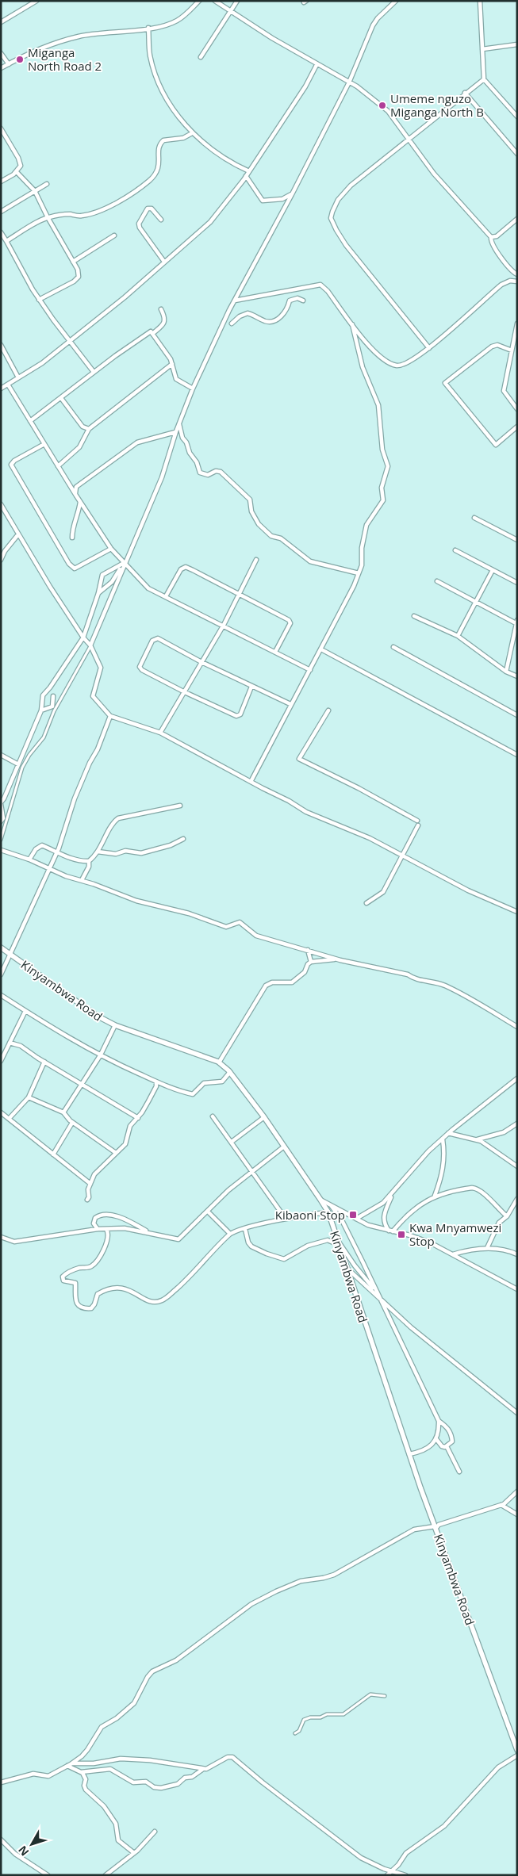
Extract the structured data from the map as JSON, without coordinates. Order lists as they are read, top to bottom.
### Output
{
  "streets": {
    "street": ["Kinyambwa Road"]
  },
  "places": {
    "other": ["Miganga North Road 2", "Umeme nguzo Miganga North B"],
    "transit": ["Kibaoni Stop", "Kwa Mnyamwezi Stop"]
  },
  "north": "bottom left"
}
